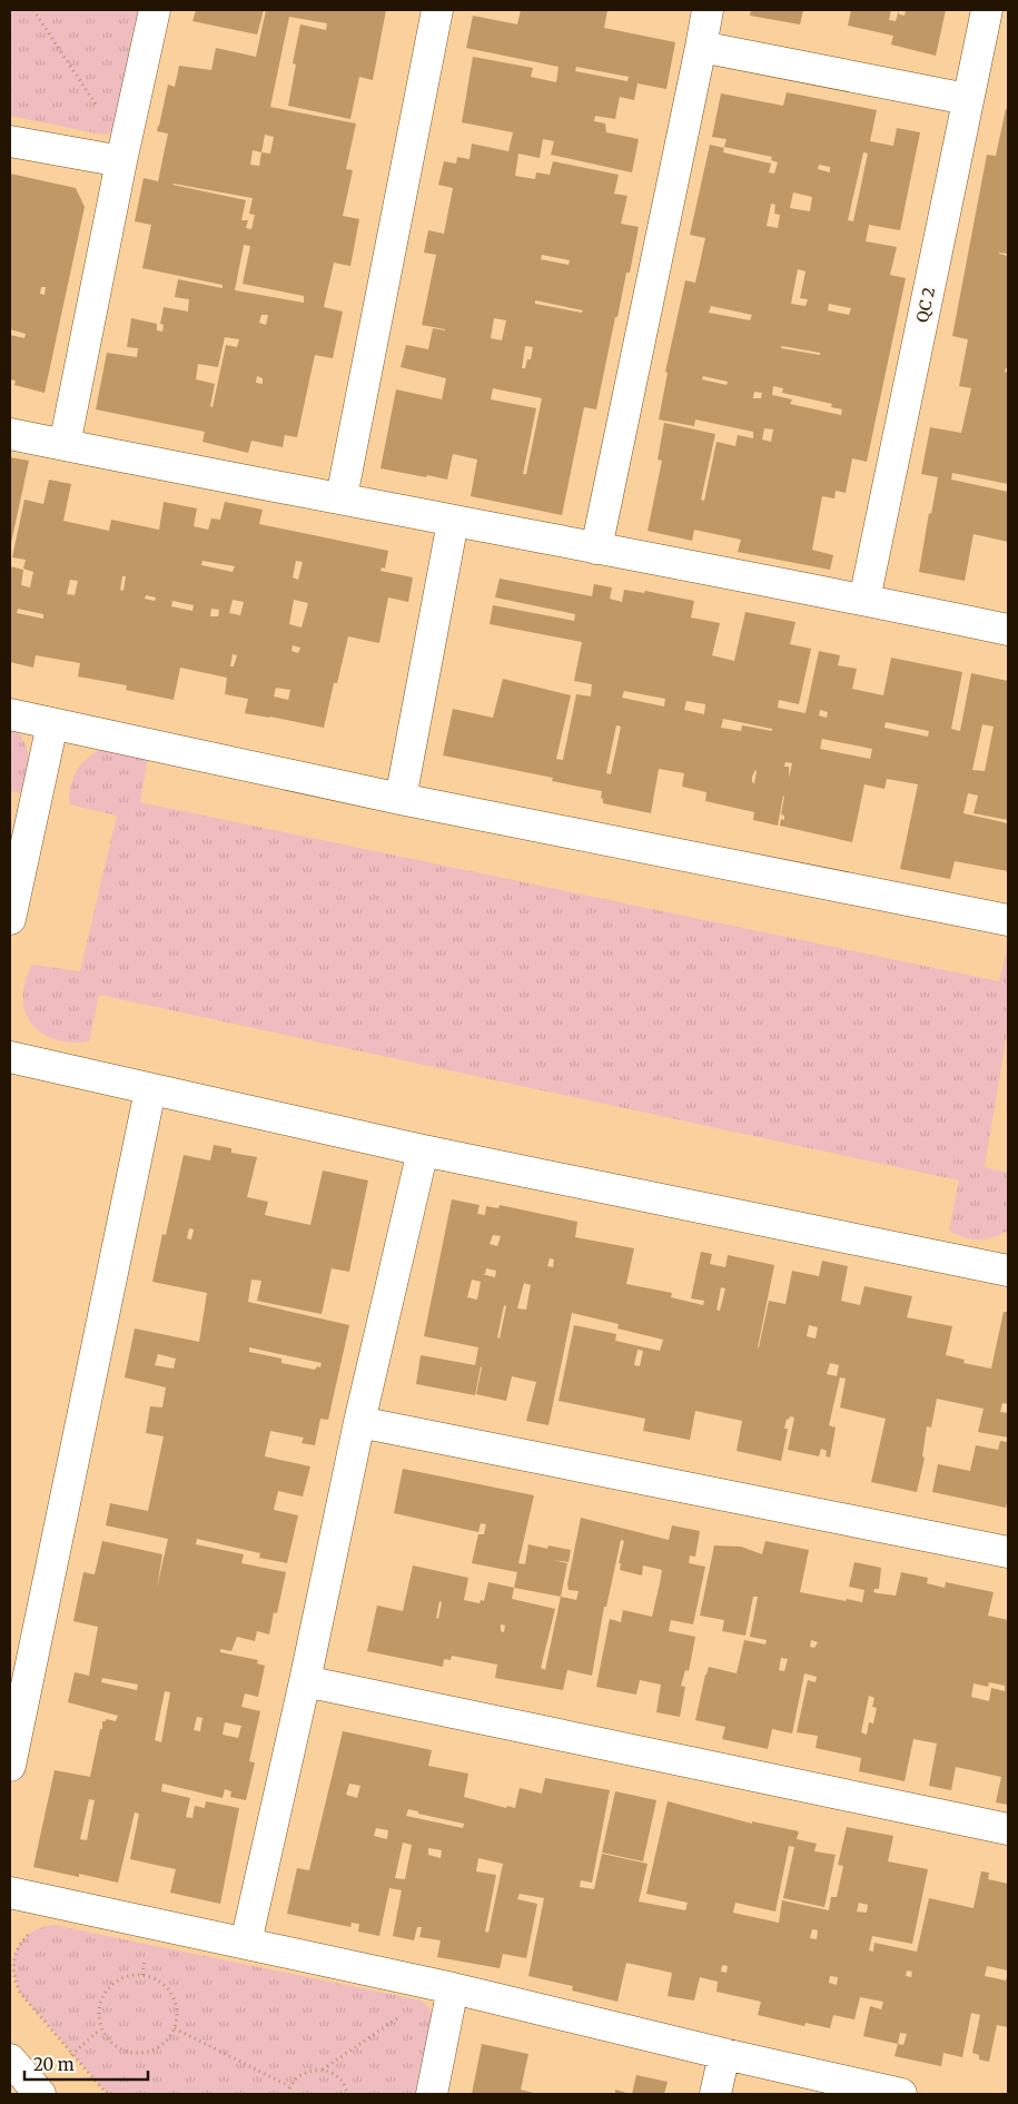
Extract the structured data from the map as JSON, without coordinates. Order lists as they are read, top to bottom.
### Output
{
  "streets": {
    "street": ["QC 2"]
  },
  "scale_bar": "20 m"
}
